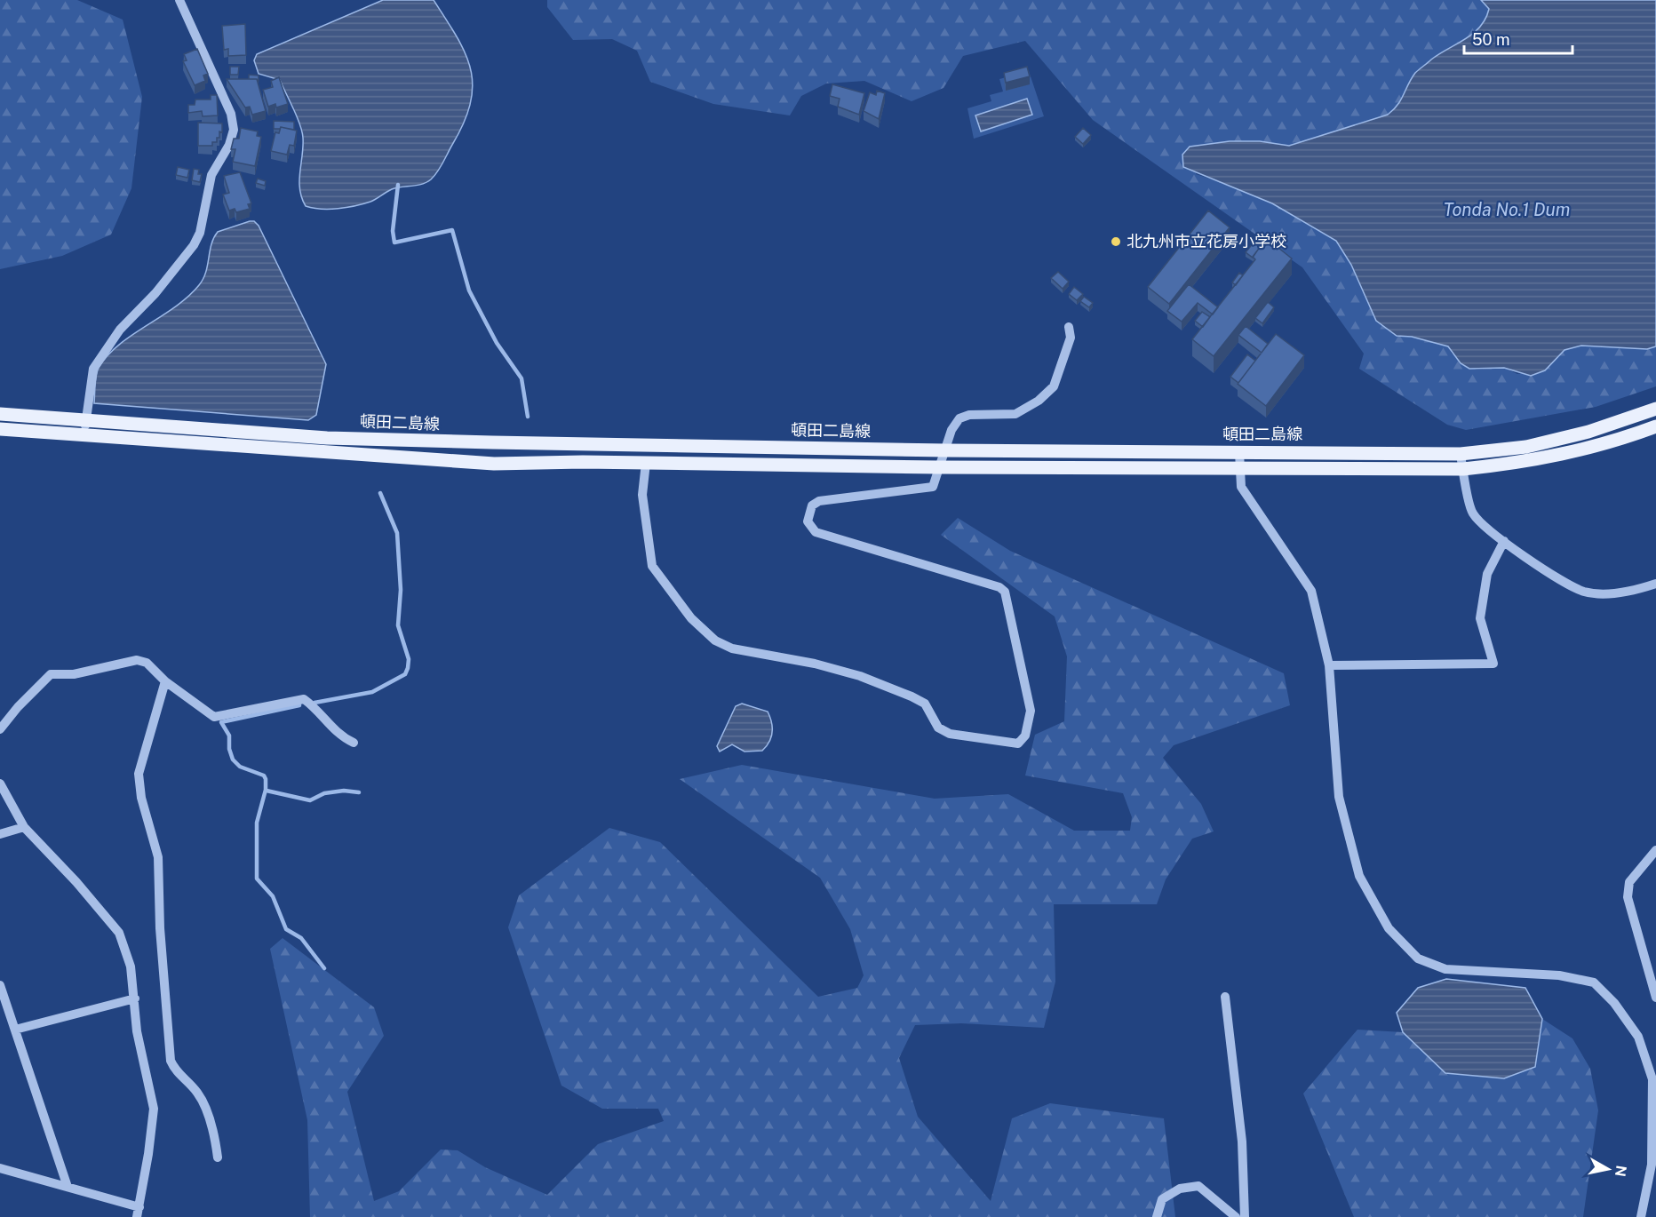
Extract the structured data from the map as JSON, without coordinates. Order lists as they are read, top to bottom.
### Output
{
  "streets": {
    "main road": ["頓田二島線"]
  },
  "water": ["Tonda No.1 Dum"],
  "places": ["北九州市立花房小学校"],
  "scale_bar": "50 m",
  "north": "right"
}
